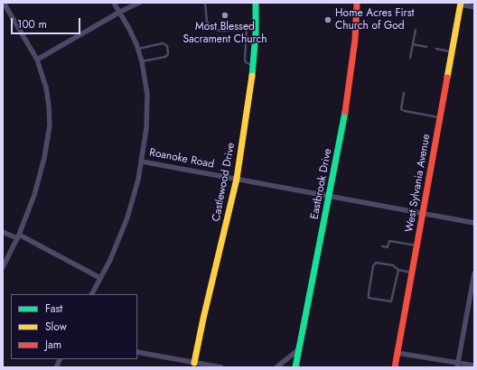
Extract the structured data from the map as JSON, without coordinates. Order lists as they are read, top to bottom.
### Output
{
  "streets": {
    "street": [
      "Roanoke Road",
      "Castlewood Drive",
      "West Sylvania Avenue",
      "Eastbrook Drive"
    ]
  },
  "crossings": [
    ["Roanoke Road", "Castlewood Drive"],
    ["Roanoke Road", "West Sylvania Avenue"],
    ["Roanoke Road", "Eastbrook Drive"]
  ],
  "places": ["Most Blessed Sacrament Church", "Home Acres First Church of God"],
  "legend": ["Fast", "Slow", "Jam"],
  "scale_bar": "100 m"
}
